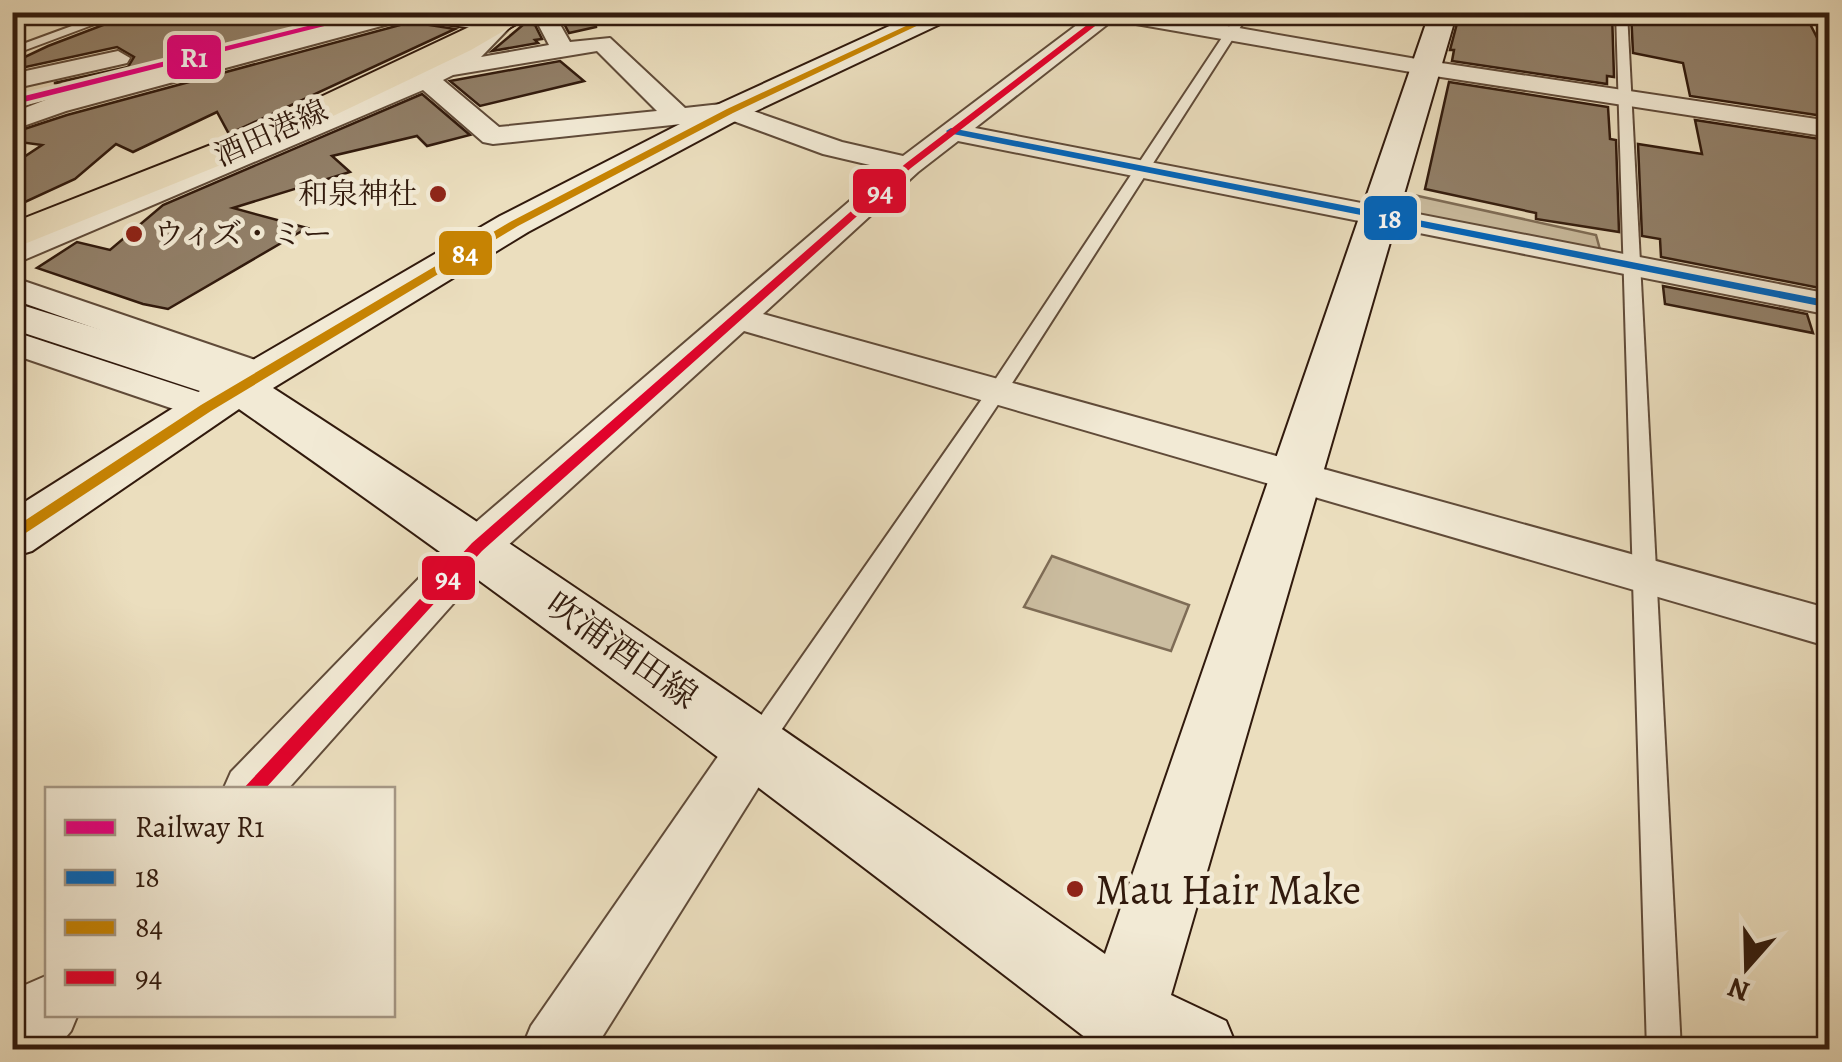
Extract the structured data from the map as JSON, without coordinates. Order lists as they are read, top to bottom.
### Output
{
  "streets": {
    "main road": ["酒田港線"],
    "street": ["吹浦酒田線"]
  },
  "places": ["和泉神社", "ウィズ・ミー", "Mau Hair Make"],
  "lines": [
    "rail line R1",
    "transit line 84",
    "transit line 94",
    "transit line 18"
  ],
  "legend": [
    "Railway R1",
    "18",
    "84",
    "94"
  ],
  "north": "bottom"
}
